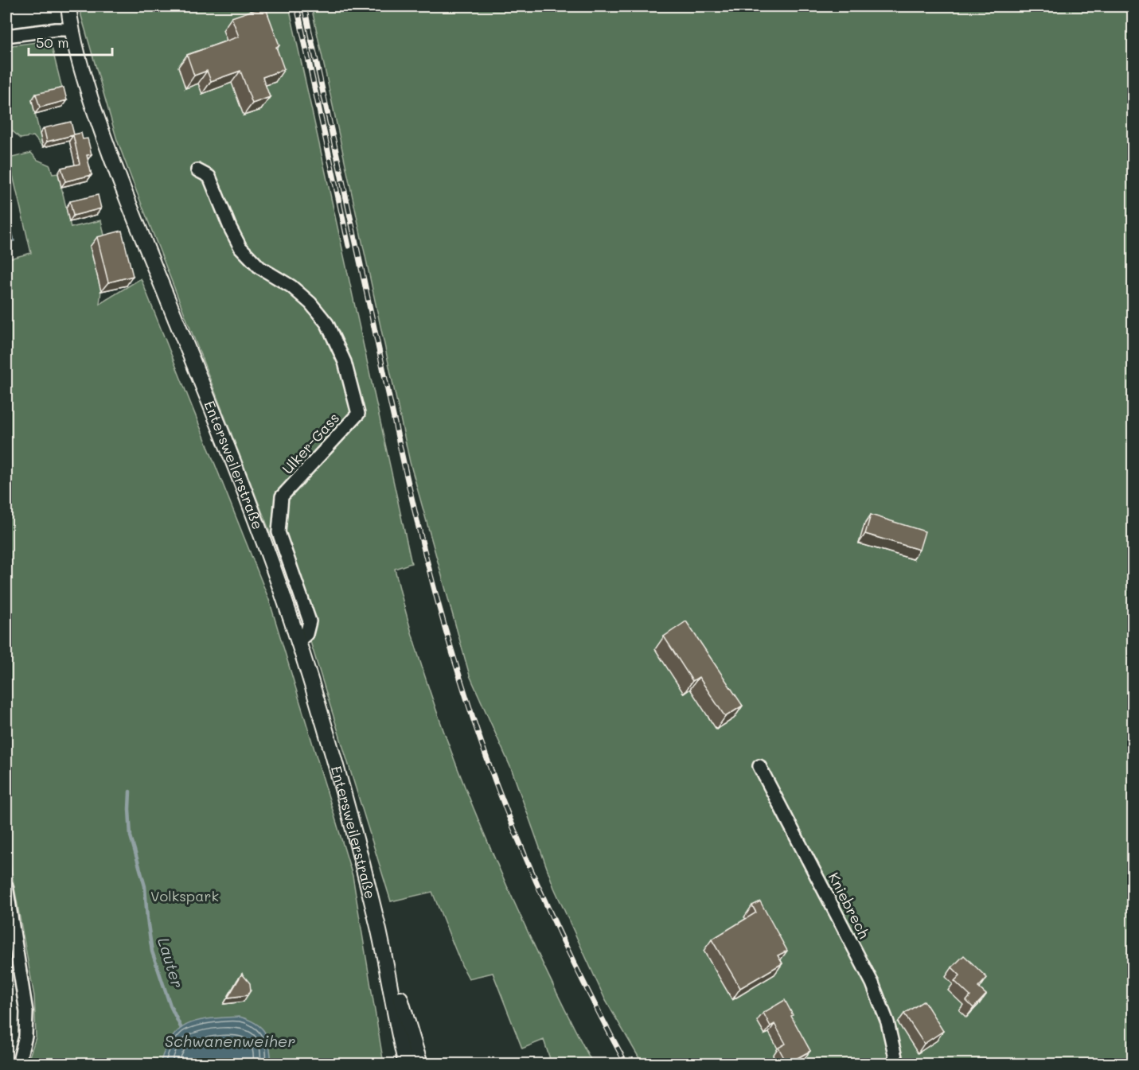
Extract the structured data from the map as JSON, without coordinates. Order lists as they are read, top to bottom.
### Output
{
  "streets": {
    "main road": ["Entersweilerstraße"],
    "street": ["Ulker-Gass", "Kniebrech"]
  },
  "crossings": [
    ["Ulker-Gass", "Entersweilerstraße"]
  ],
  "water": ["Lauter", "Schwanenweiher"],
  "parks": ["Volkspark"],
  "scale_bar": "50 m"
}
